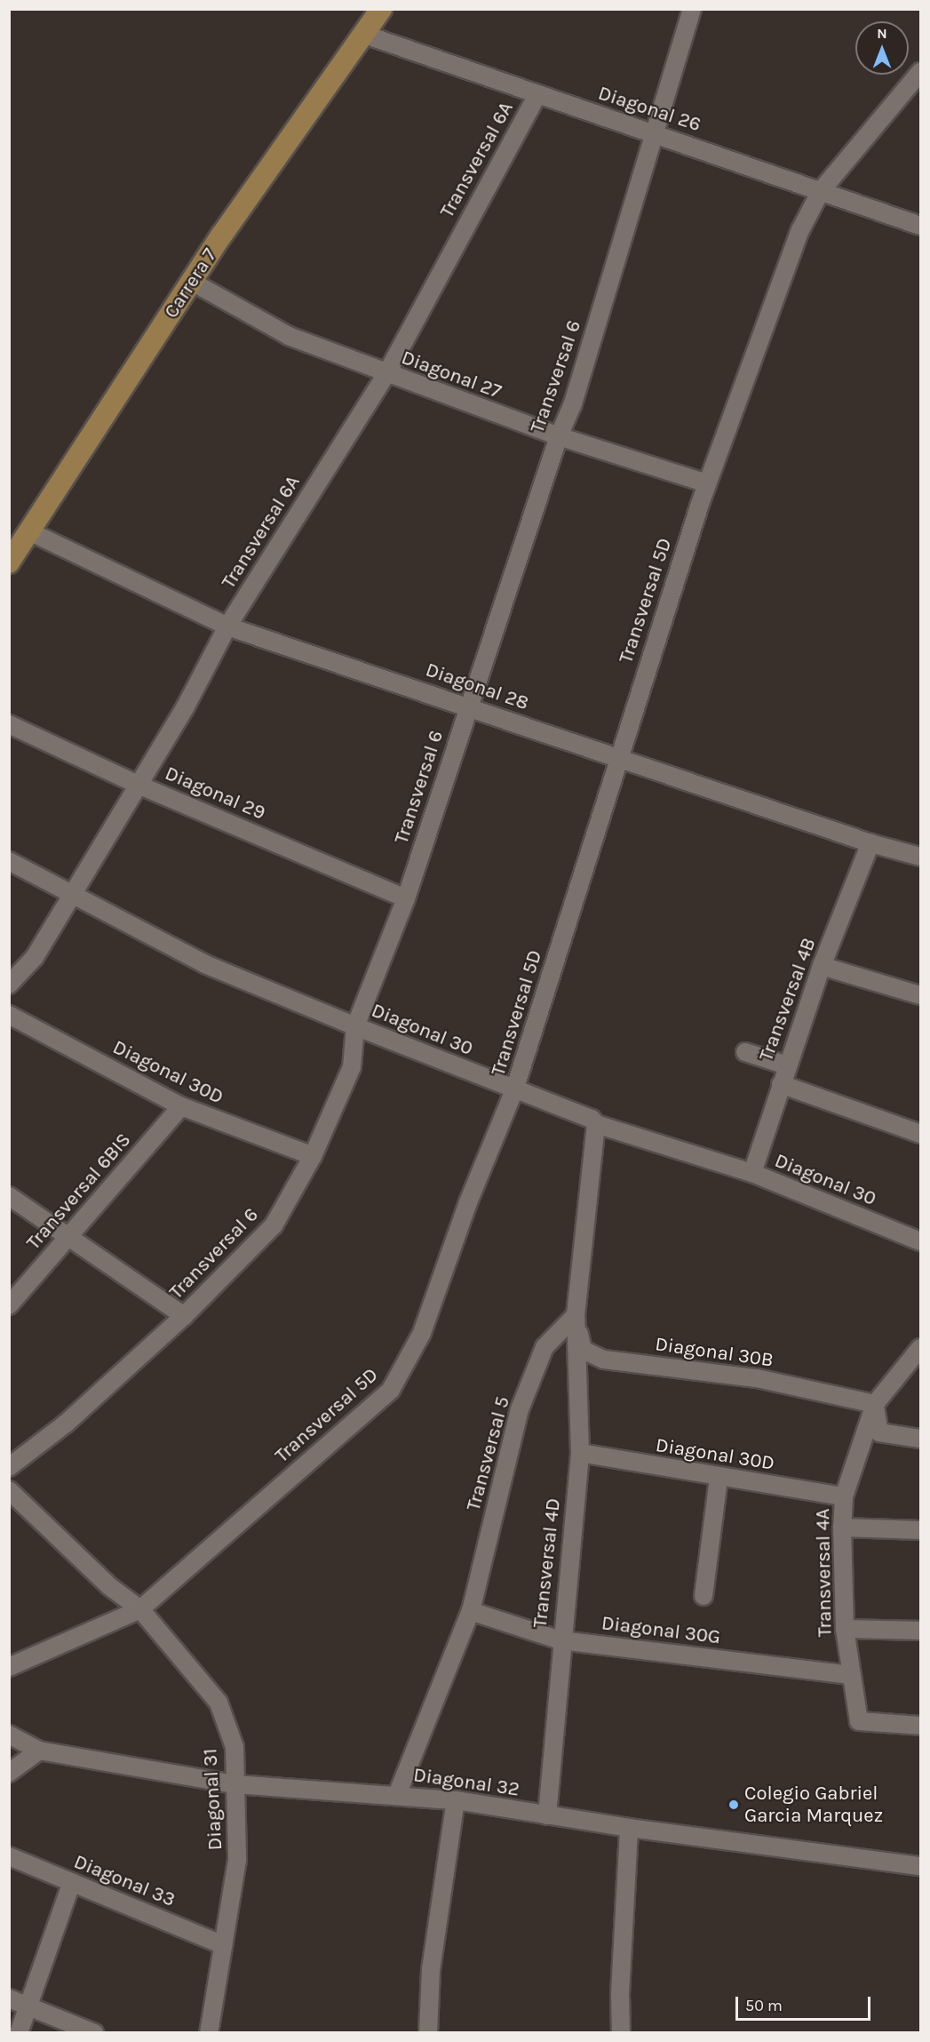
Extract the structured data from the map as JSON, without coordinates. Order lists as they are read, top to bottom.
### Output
{
  "streets": {
    "main road": ["Carrera 7"],
    "street": [
      "Diagonal 26",
      "Transversal 6A",
      "Diagonal 27",
      "Transversal 6",
      "Transversal 5D",
      "Diagonal 28",
      "Diagonal 29",
      "Transversal 4B",
      "Diagonal 30",
      "Diagonal 30D",
      "Transversal 6BIS",
      "Diagonal 30B",
      "Transversal 5",
      "Transversal 4D",
      "Transversal 4A",
      "Diagonal 30G",
      "Diagonal 32",
      "Diagonal 31",
      "Diagonal 33"
    ]
  },
  "crossings": [
    ["Diagonal 26", "Transversal 6A"],
    ["Diagonal 26", "Carrera 7"],
    ["Diagonal 26", "Transversal 6"],
    ["Diagonal 26", "Transversal 5D"],
    ["Transversal 6A", "Diagonal 27"],
    ["Transversal 6A", "Diagonal 28"],
    ["Transversal 6A", "Diagonal 29"],
    ["Transversal 6A", "Diagonal 30"],
    ["Carrera 7", "Diagonal 27"],
    ["Carrera 7", "Diagonal 28"],
    ["Diagonal 27", "Transversal 6"],
    ["Diagonal 27", "Transversal 5D"],
    ["Transversal 6", "Diagonal 28"],
    ["Transversal 6", "Diagonal 29"],
    ["Transversal 6", "Diagonal 30"],
    ["Transversal 6", "Diagonal 30D"],
    ["Transversal 5D", "Diagonal 28"],
    ["Transversal 5D", "Diagonal 30"],
    ["Transversal 5D", "Diagonal 31"],
    ["Diagonal 28", "Transversal 4B"],
    ["Transversal 4B", "Diagonal 30"],
    ["Diagonal 30D", "Transversal 6BIS"],
    ["Diagonal 30D", "Transversal 4D"],
    ["Diagonal 30D", "Transversal 4A"],
    ["Diagonal 30B", "Transversal 5"],
    ["Diagonal 30B", "Transversal 4D"],
    ["Diagonal 30B", "Transversal 4A"],
    ["Transversal 5", "Transversal 4D"],
    ["Transversal 5", "Diagonal 30G"],
    ["Transversal 5", "Diagonal 32"],
    ["Transversal 4D", "Diagonal 30G"],
    ["Transversal 4D", "Diagonal 32"],
    ["Transversal 4A", "Diagonal 30G"],
    ["Diagonal 32", "Diagonal 31"],
    ["Diagonal 31", "Diagonal 33"]
  ],
  "places": ["Colegio Gabriel Garcia Marquez"],
  "scale_bar": "50 m",
  "north": "top"
}
